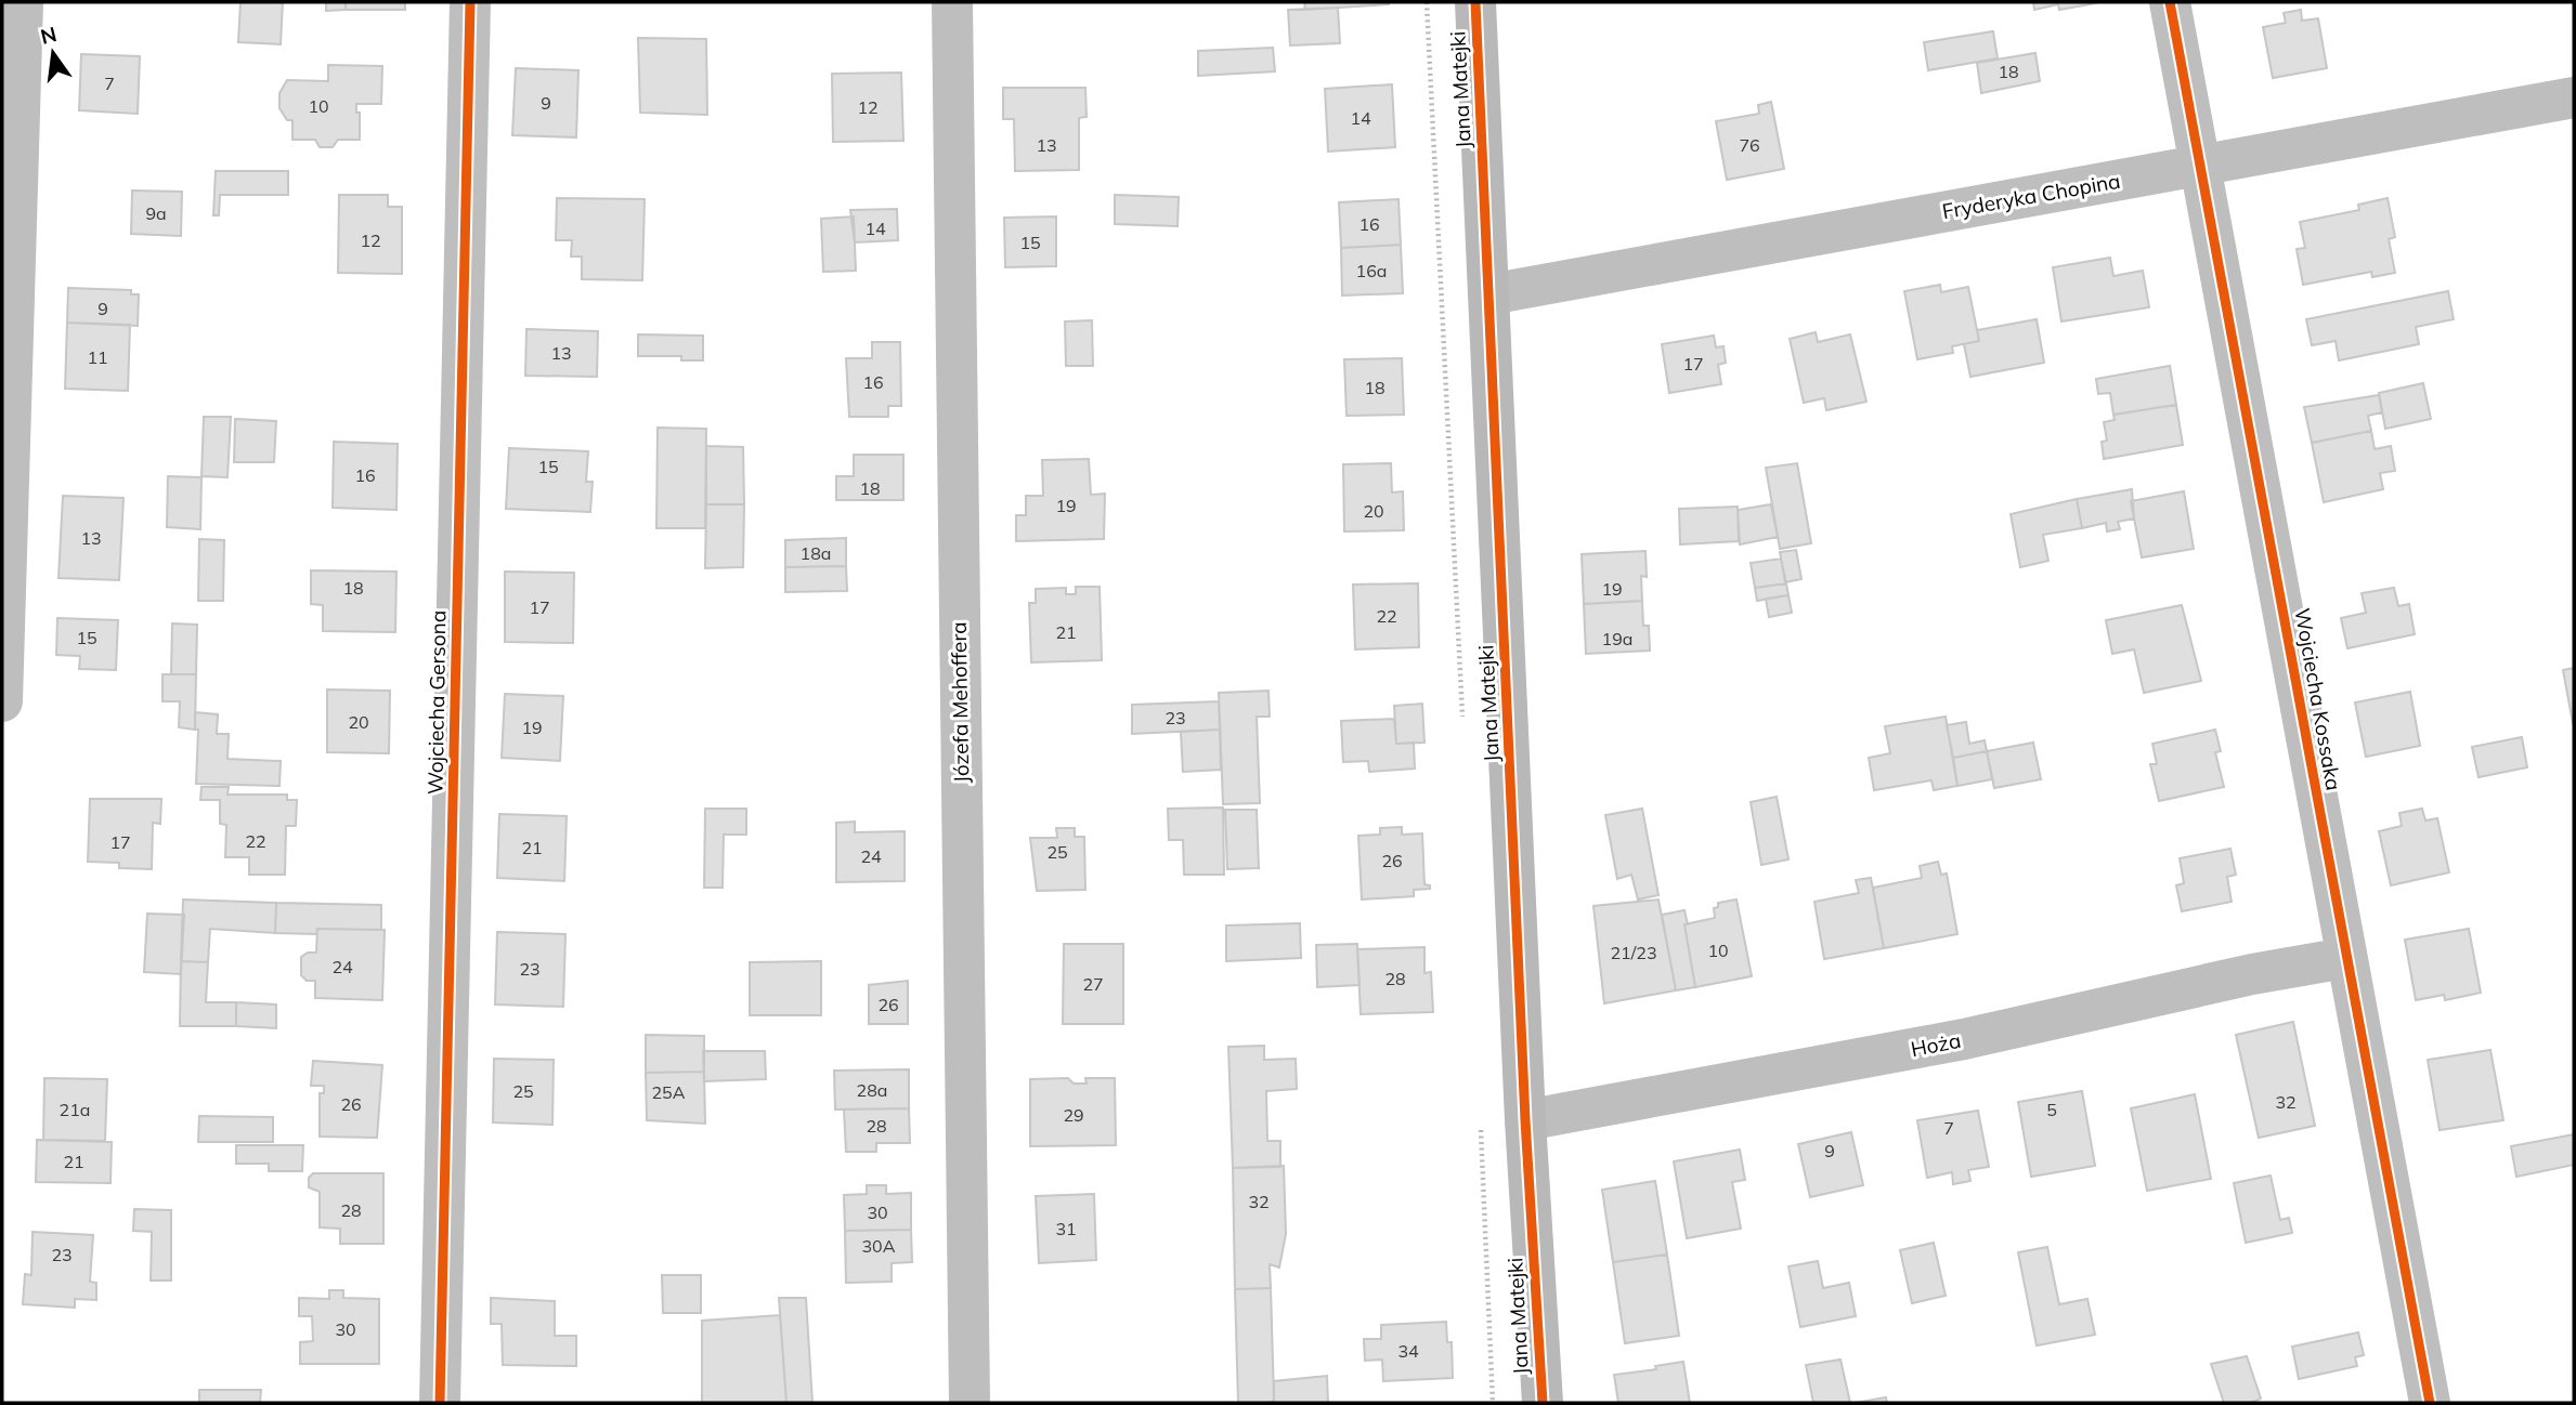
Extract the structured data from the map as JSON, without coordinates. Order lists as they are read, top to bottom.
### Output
{
  "streets": {
    "street": [
      "Jana Matejki",
      "Fryderyka Chopina",
      "Wojciecha Kossaka",
      "Wojciecha Gersona",
      "Józefa Mehoffera",
      "Hoża"
    ]
  },
  "crossings": [
    ["Jana Matejki", "Fryderyka Chopina"],
    ["Jana Matejki", "Hoża"],
    ["Fryderyka Chopina", "Wojciecha Kossaka"],
    ["Wojciecha Kossaka", "Hoża"]
  ],
  "house_numbers": [
    "18",
    "7",
    "9",
    "10",
    "12",
    "14",
    "13",
    "76",
    "9a",
    "16",
    "14",
    "12",
    "15",
    "16a",
    "9",
    "13",
    "11",
    "17",
    "16",
    "18",
    "15",
    "16",
    "18",
    "19",
    "20",
    "13",
    "18a",
    "18",
    "19",
    "17",
    "22",
    "21",
    "15",
    "19a",
    "23",
    "20",
    "19",
    "22",
    "17",
    "21",
    "25",
    "24",
    "26",
    "10",
    "21/23",
    "24",
    "23",
    "28",
    "27",
    "26",
    "28a",
    "25",
    "25A",
    "32",
    "26",
    "21a",
    "5",
    "29",
    "28",
    "7",
    "9",
    "21",
    "32",
    "28",
    "30",
    "31",
    "30A",
    "23",
    "30",
    "34"
  ],
  "north": "top"
}
